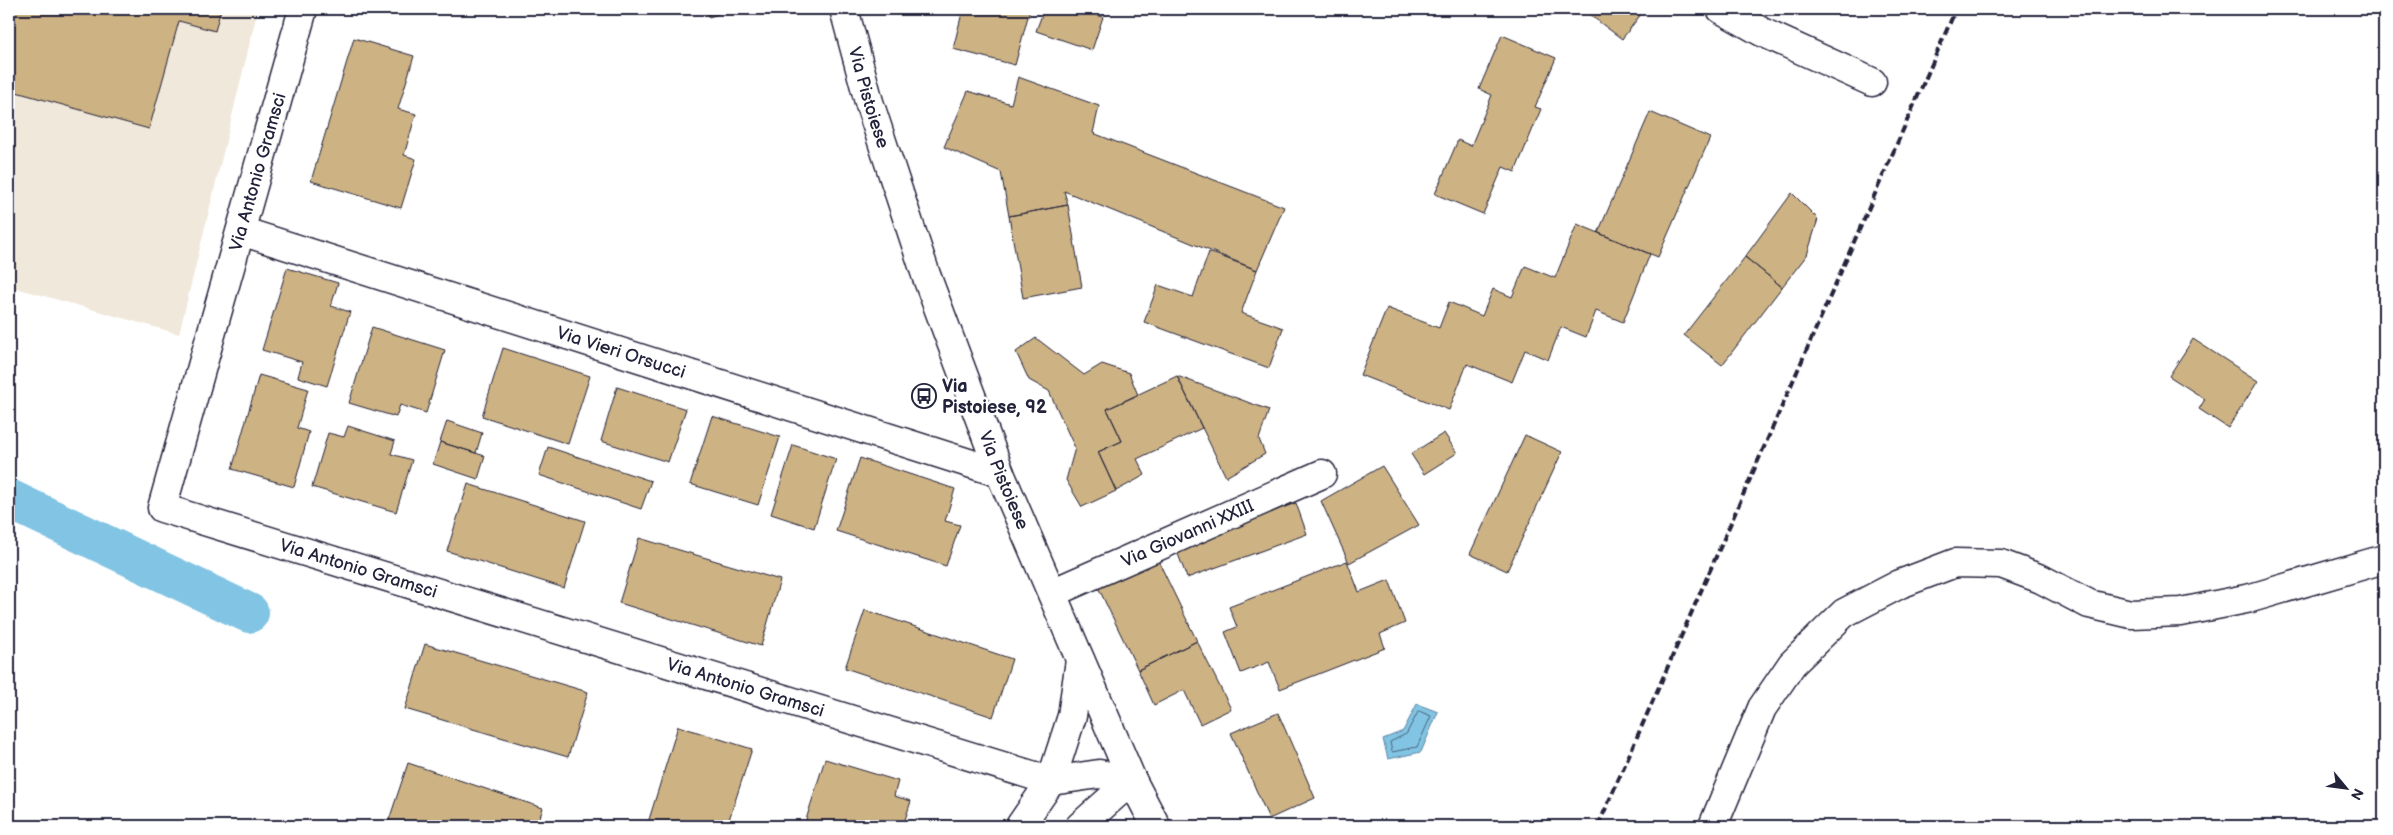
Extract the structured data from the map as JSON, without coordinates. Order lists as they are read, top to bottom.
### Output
{
  "streets": {
    "street": [
      "Via Pistoiese",
      "Via Antonio Gramsci",
      "Via Vieri Orsucci",
      "Via Giovanni XXIII"
    ]
  },
  "crossings": [
    ["Via Pistoiese", "Via Vieri Orsucci"],
    ["Via Pistoiese", "Via Giovanni XXIII"],
    ["Via Antonio Gramsci", "Via Vieri Orsucci"]
  ],
  "places": {
    "bus stop": ["Via Pistoiese, 92"]
  },
  "north": "bottom right"
}
